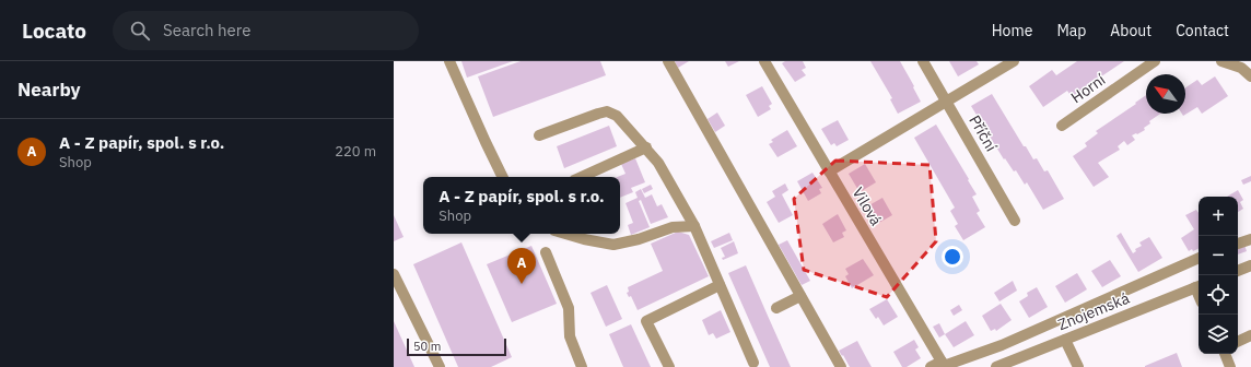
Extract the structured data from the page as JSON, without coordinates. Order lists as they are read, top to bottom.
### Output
{
  "streets": {
    "street": [
      "Horní",
      "Příční",
      "Vilová",
      "Znojemská"
    ]
  },
  "scale_bar": "50 m",
  "north": "top left",
  "page": {
    "header": "Locato",
    "search": "Search here",
    "nav": [
      "Home",
      "Map",
      "About",
      "Contact"
    ],
    "heading": "Nearby",
    "list": [
      {
        "mark": "A",
        "name": "A - Z papír, spol. s r.o.",
        "note": "Shop",
        "value": "220 m"
      }
    ],
    "popup": ["A - Z papír, spol. s r.o.", "Shop"],
    "map_buttons": ["+", "−"],
    "pins": "A",
    "scale": "50 m"
  }
}
